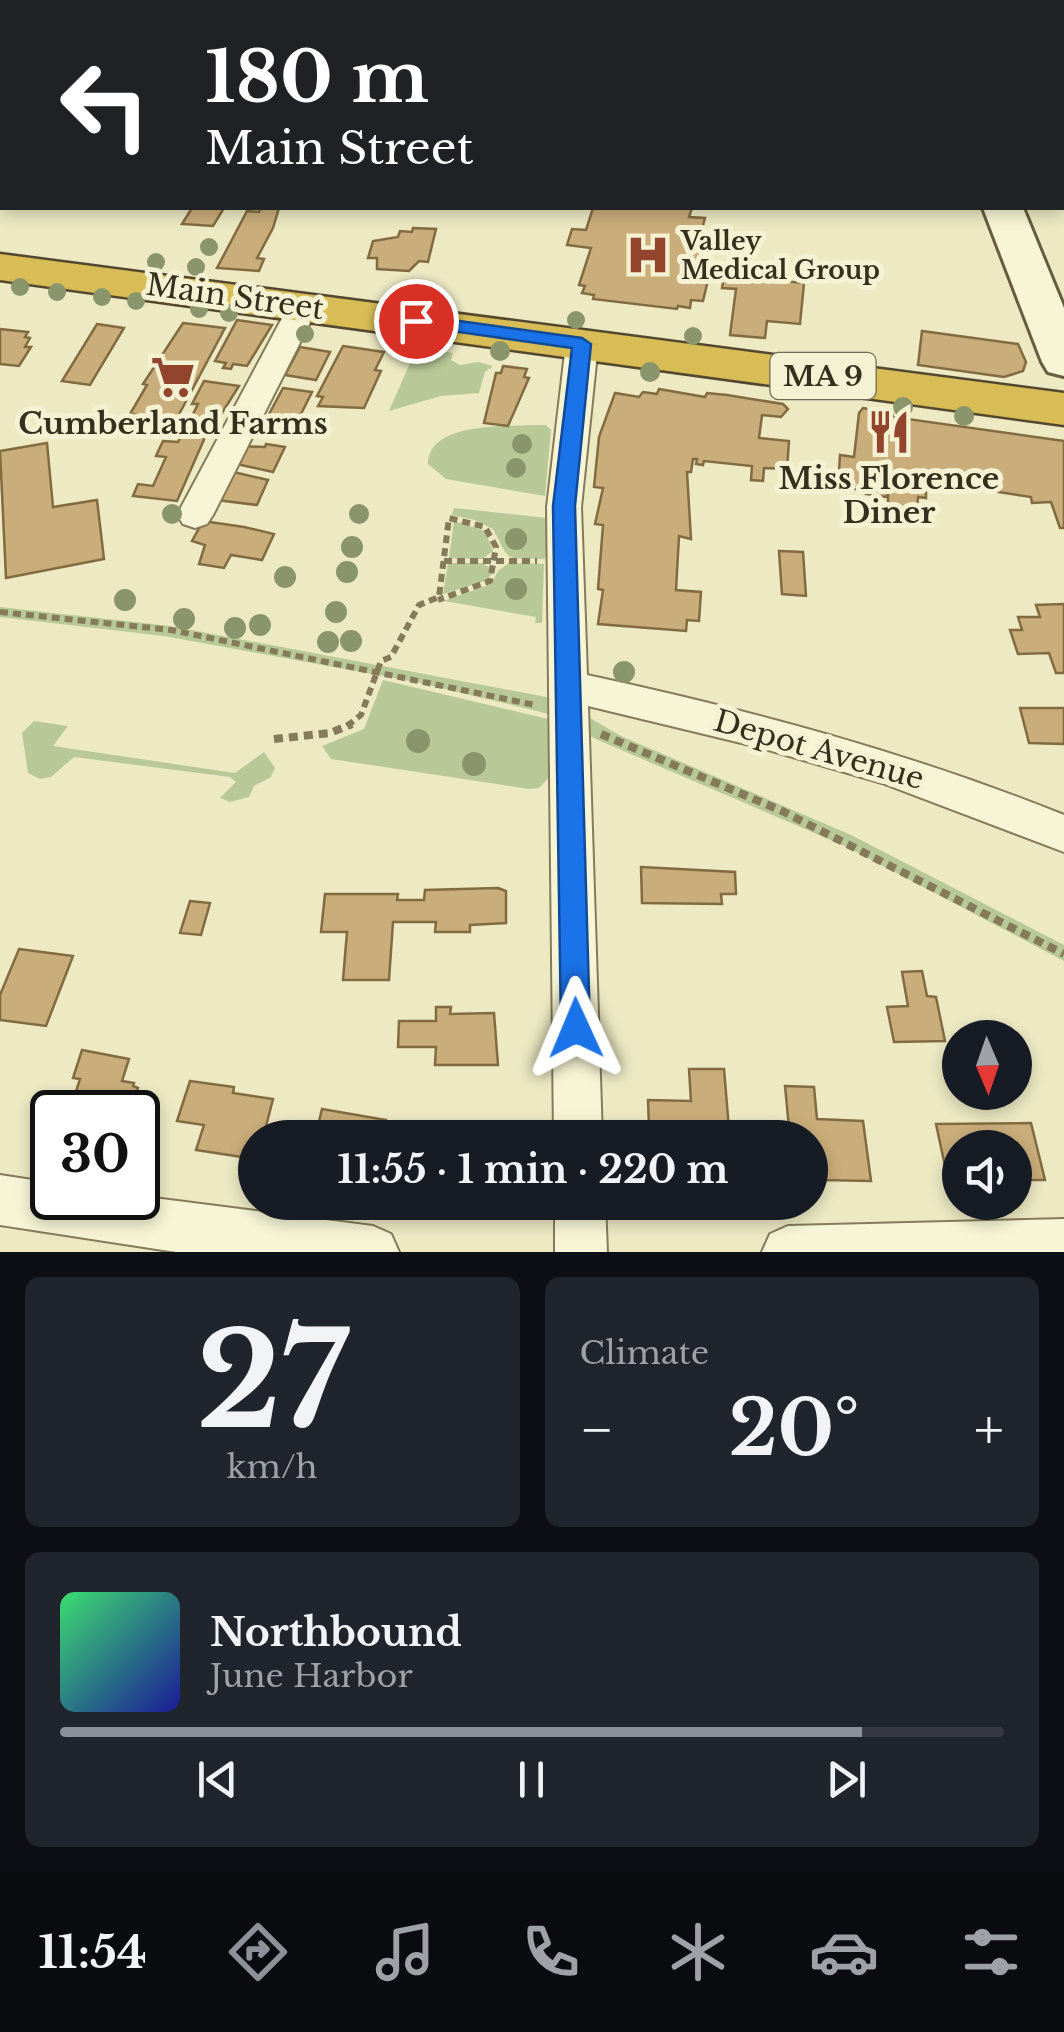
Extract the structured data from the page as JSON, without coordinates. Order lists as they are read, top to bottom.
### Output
{
  "streets": {
    "highway": ["Main Street", "MA 9"],
    "street": ["Depot Avenue"]
  },
  "places": {
    "hospital": ["Valley Medical Group"],
    "supermarket": ["Cumberland Farms"],
    "restaurant": ["Miss Florence Diner"]
  },
  "north": "bottom",
  "page": {
    "turn": ["180 m", "Main Street"],
    "limit": "30",
    "trip": "11:55 · 1 min · 220 m",
    "tile": [
      ["27", "km/h"],
      "Climate"
    ],
    "heat": ["−", "20°", "+"],
    "song": ["Northbound", "June Harbor"],
    "tabs": "11:54"
  }
}
